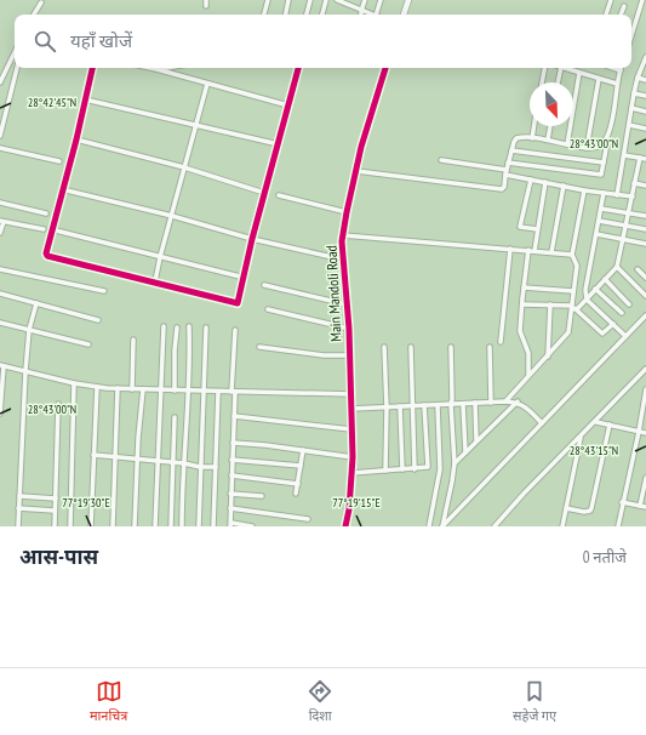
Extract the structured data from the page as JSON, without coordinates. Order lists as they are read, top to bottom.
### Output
{
  "streets": {
    "street": ["Main Mandoli Road"]
  },
  "north": "bottom right",
  "page": {
    "search": "यहाँ खोजें",
    "heading": ["आस-पास", "0 नतीजे"],
    "nav": ["मानचित्र", "दिशा", "सहेजे गए"]
  },
  "coordinates": [
    "28°42'45\"N",
    "28°43'00\"N",
    "28°43'15\"N",
    "77°19'30\"E",
    "77°19'15\"E"
  ]
}
